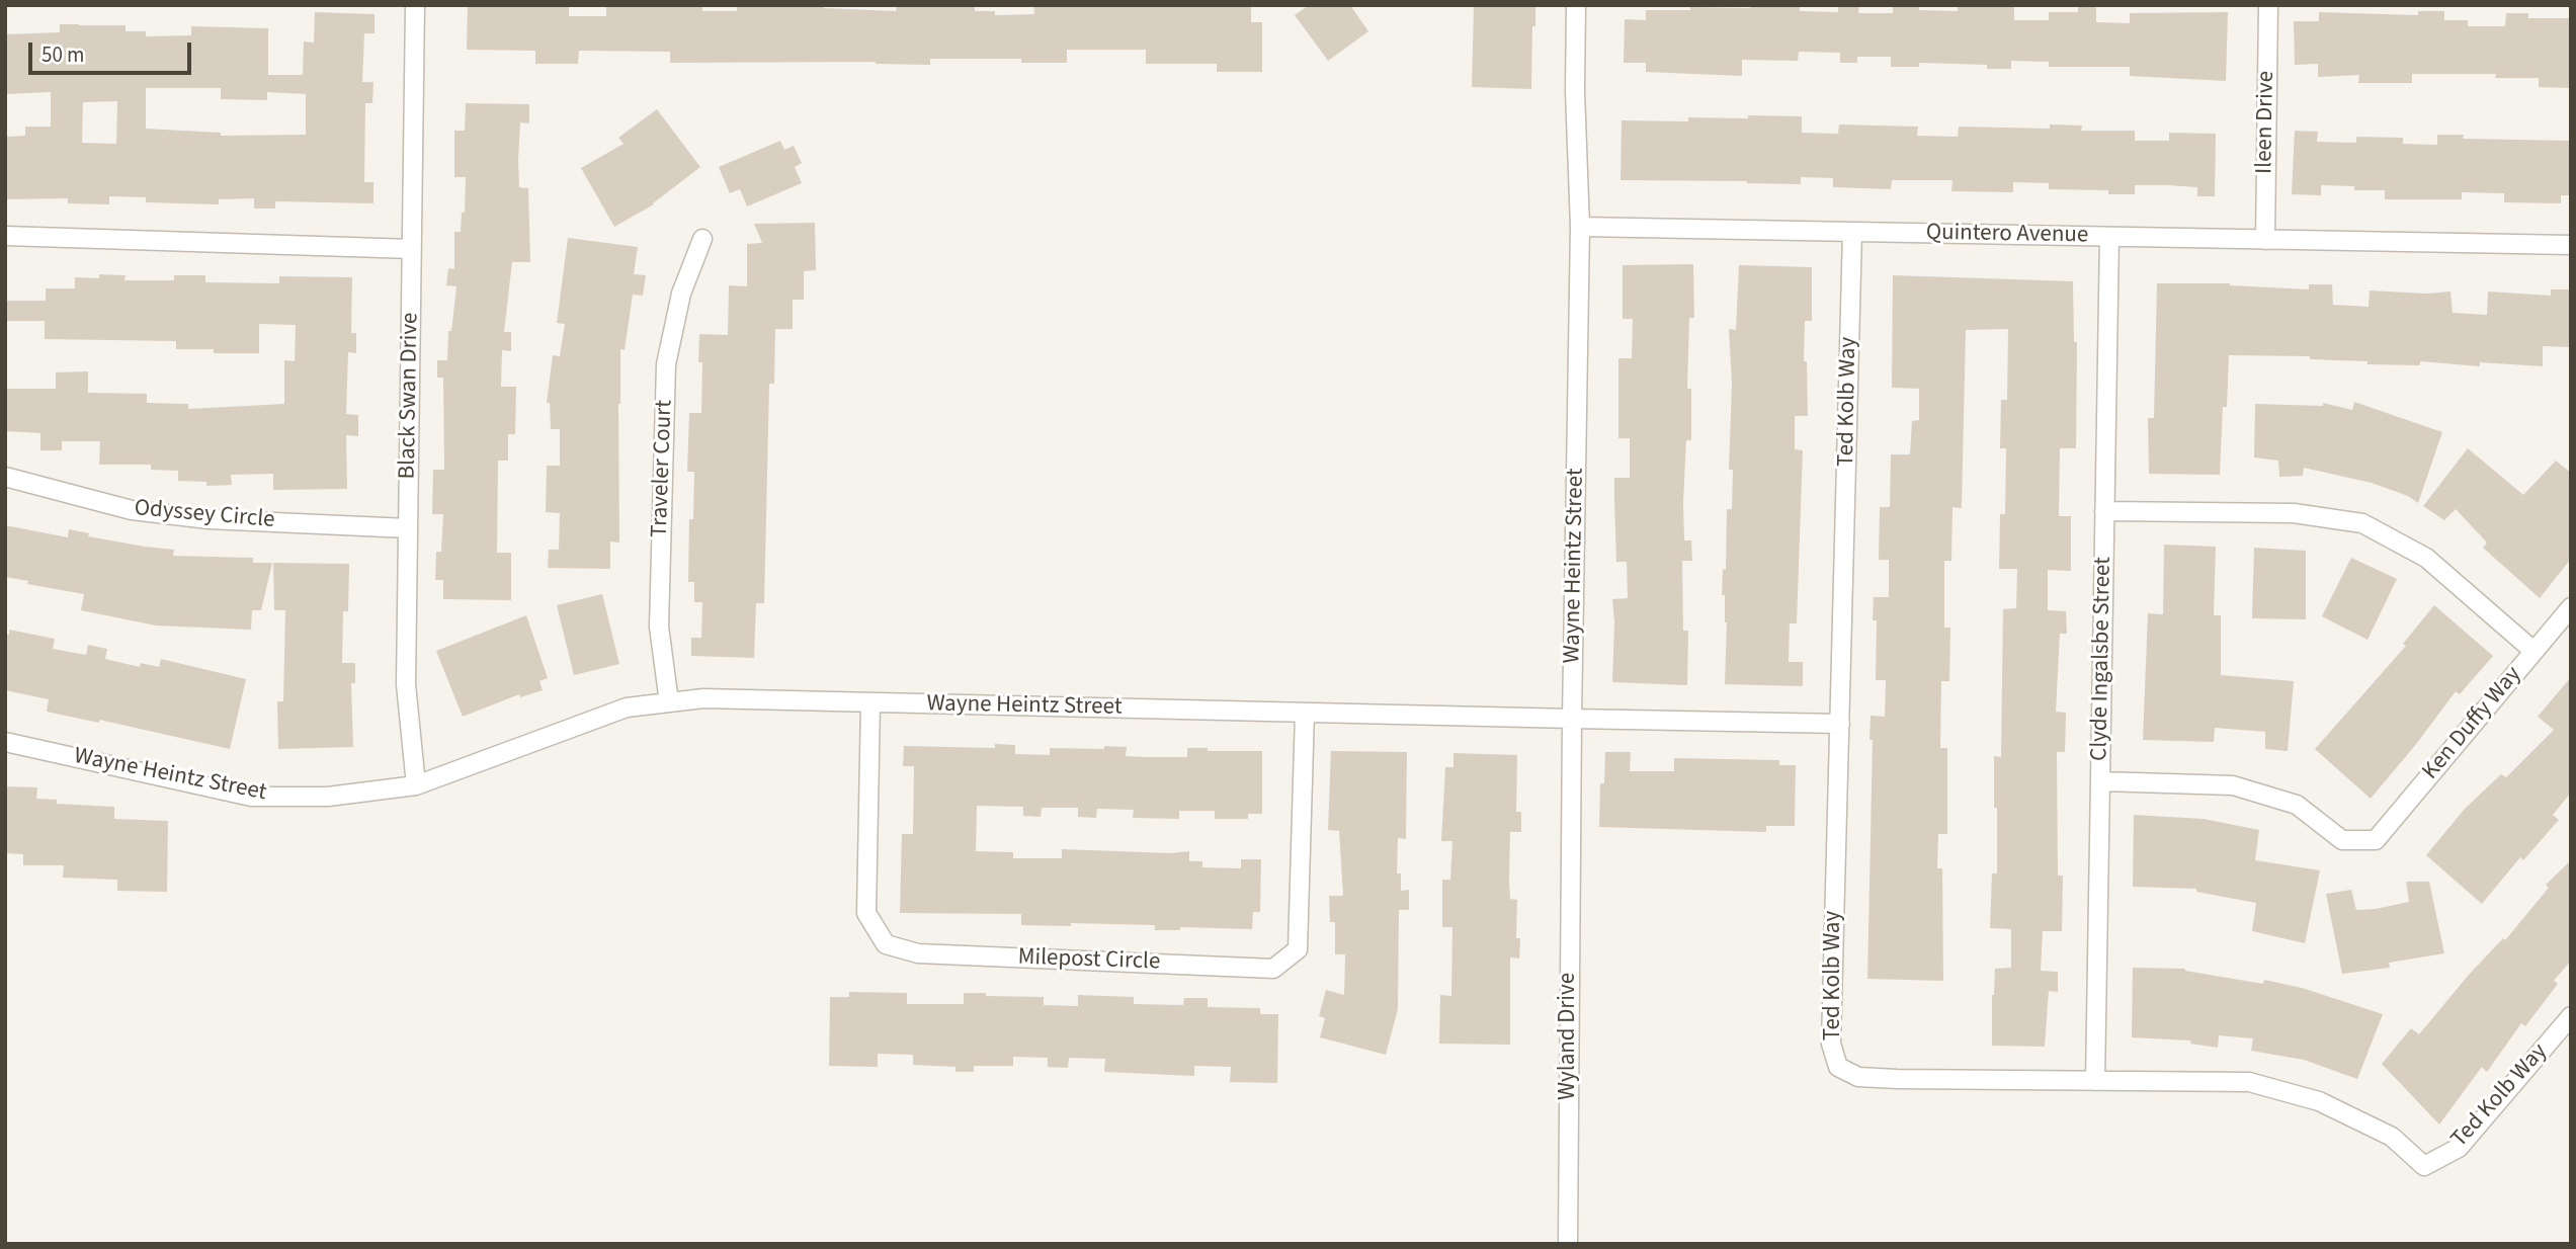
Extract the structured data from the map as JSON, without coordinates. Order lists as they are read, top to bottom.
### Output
{
  "streets": {
    "street": [
      "Ileen Drive",
      "Quintero Avenue",
      "Black Swan Drive",
      "Ted Kolb Way",
      "Traveler Court",
      "Odyssey Circle",
      "Wayne Heintz Street",
      "Clyde Ingalsbe Street",
      "Ken Duffy Way",
      "Milepost Circle",
      "Wyland Drive"
    ]
  },
  "crossings": [
    ["Ileen Drive", "Quintero Avenue"],
    ["Quintero Avenue", "Ted Kolb Way"],
    ["Quintero Avenue", "Wayne Heintz Street"],
    ["Quintero Avenue", "Clyde Ingalsbe Street"],
    ["Black Swan Drive", "Odyssey Circle"],
    ["Black Swan Drive", "Wayne Heintz Street"],
    ["Ted Kolb Way", "Clyde Ingalsbe Street"],
    ["Traveler Court", "Wayne Heintz Street"],
    ["Wayne Heintz Street", "Milepost Circle"],
    ["Wayne Heintz Street", "Wyland Drive"],
    ["Clyde Ingalsbe Street", "Ken Duffy Way"]
  ],
  "scale_bar": "50 m"
}
